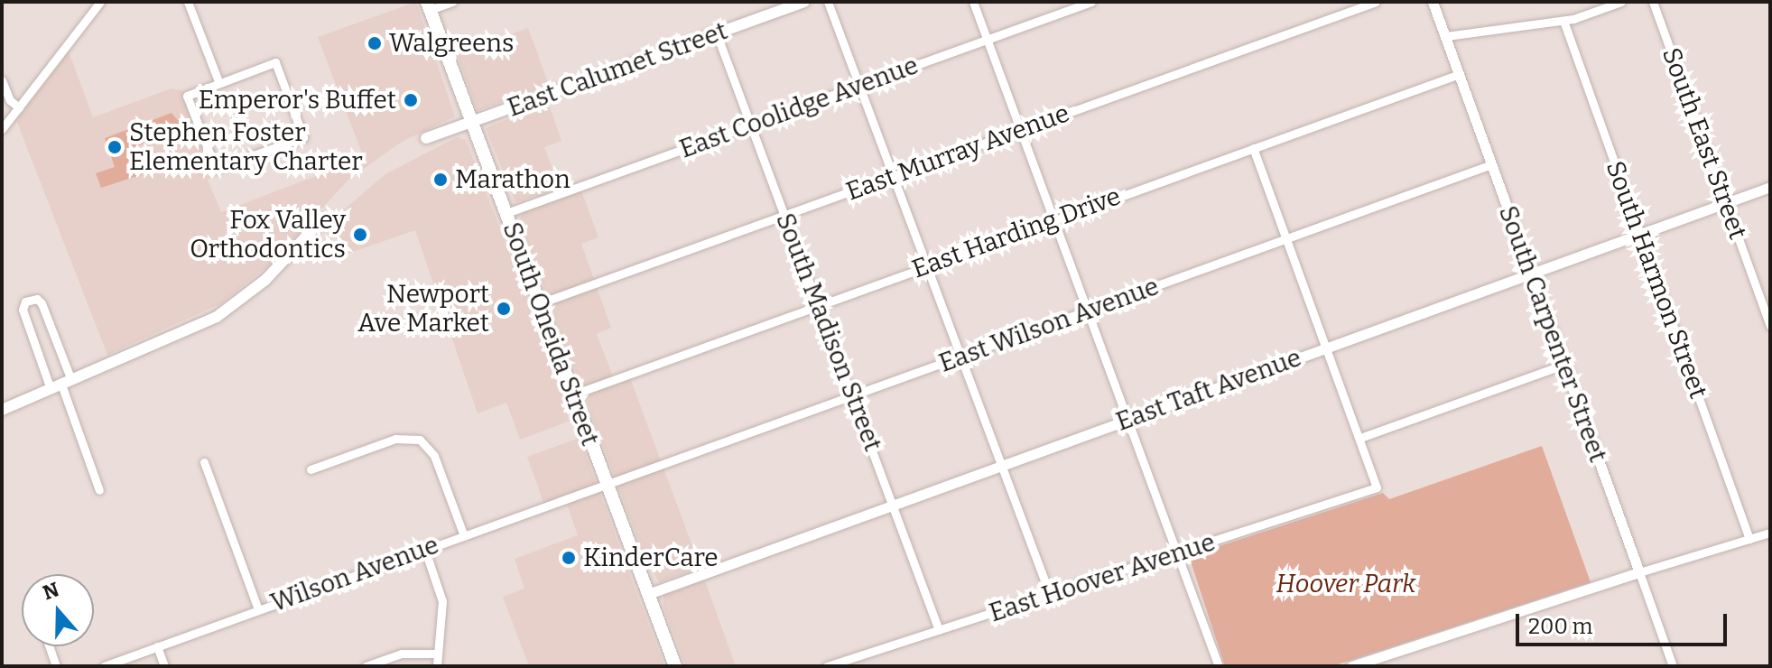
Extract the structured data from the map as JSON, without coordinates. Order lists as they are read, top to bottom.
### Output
{
  "streets": {
    "main road": ["East Calumet Street", "South Oneida Street"],
    "street": [
      "East Coolidge Avenue",
      "South East Street",
      "East Murray Avenue",
      "East Harding Drive",
      "South Harmon Street",
      "East Wilson Avenue",
      "South Madison Street",
      "South Carpenter Street",
      "East Taft Avenue",
      "Wilson Avenue",
      "East Hoover Avenue"
    ]
  },
  "crossings": [
    ["East Calumet Street", "South Madison Street"],
    ["East Calumet Street", "South Oneida Street"],
    ["East Coolidge Avenue", "South Madison Street"],
    ["East Coolidge Avenue", "South Oneida Street"],
    ["South East Street", "East Taft Avenue"],
    ["East Murray Avenue", "South Madison Street"],
    ["East Murray Avenue", "South Oneida Street"],
    ["East Harding Drive", "South Madison Street"],
    ["East Harding Drive", "South Oneida Street"],
    ["East Harding Drive", "South Carpenter Street"],
    ["South Harmon Street", "East Taft Avenue"],
    ["East Wilson Avenue", "South Madison Street"],
    ["East Wilson Avenue", "South Oneida Street"],
    ["East Wilson Avenue", "South Carpenter Street"],
    ["East Wilson Avenue", "Wilson Avenue"],
    ["South Madison Street", "East Taft Avenue"],
    ["South Madison Street", "East Hoover Avenue"],
    ["South Oneida Street", "East Taft Avenue"],
    ["South Oneida Street", "Wilson Avenue"],
    ["South Carpenter Street", "East Taft Avenue"]
  ],
  "parks": ["Hoover Park"],
  "places": [
    "Walgreens",
    "Emperor's Buffet",
    "Stephen Foster Elementary Charter",
    "Marathon",
    "Fox Valley Orthodontics",
    "Newport Ave Market",
    "KinderCare"
  ],
  "scale_bar": "200 m",
  "north": "top"
}
